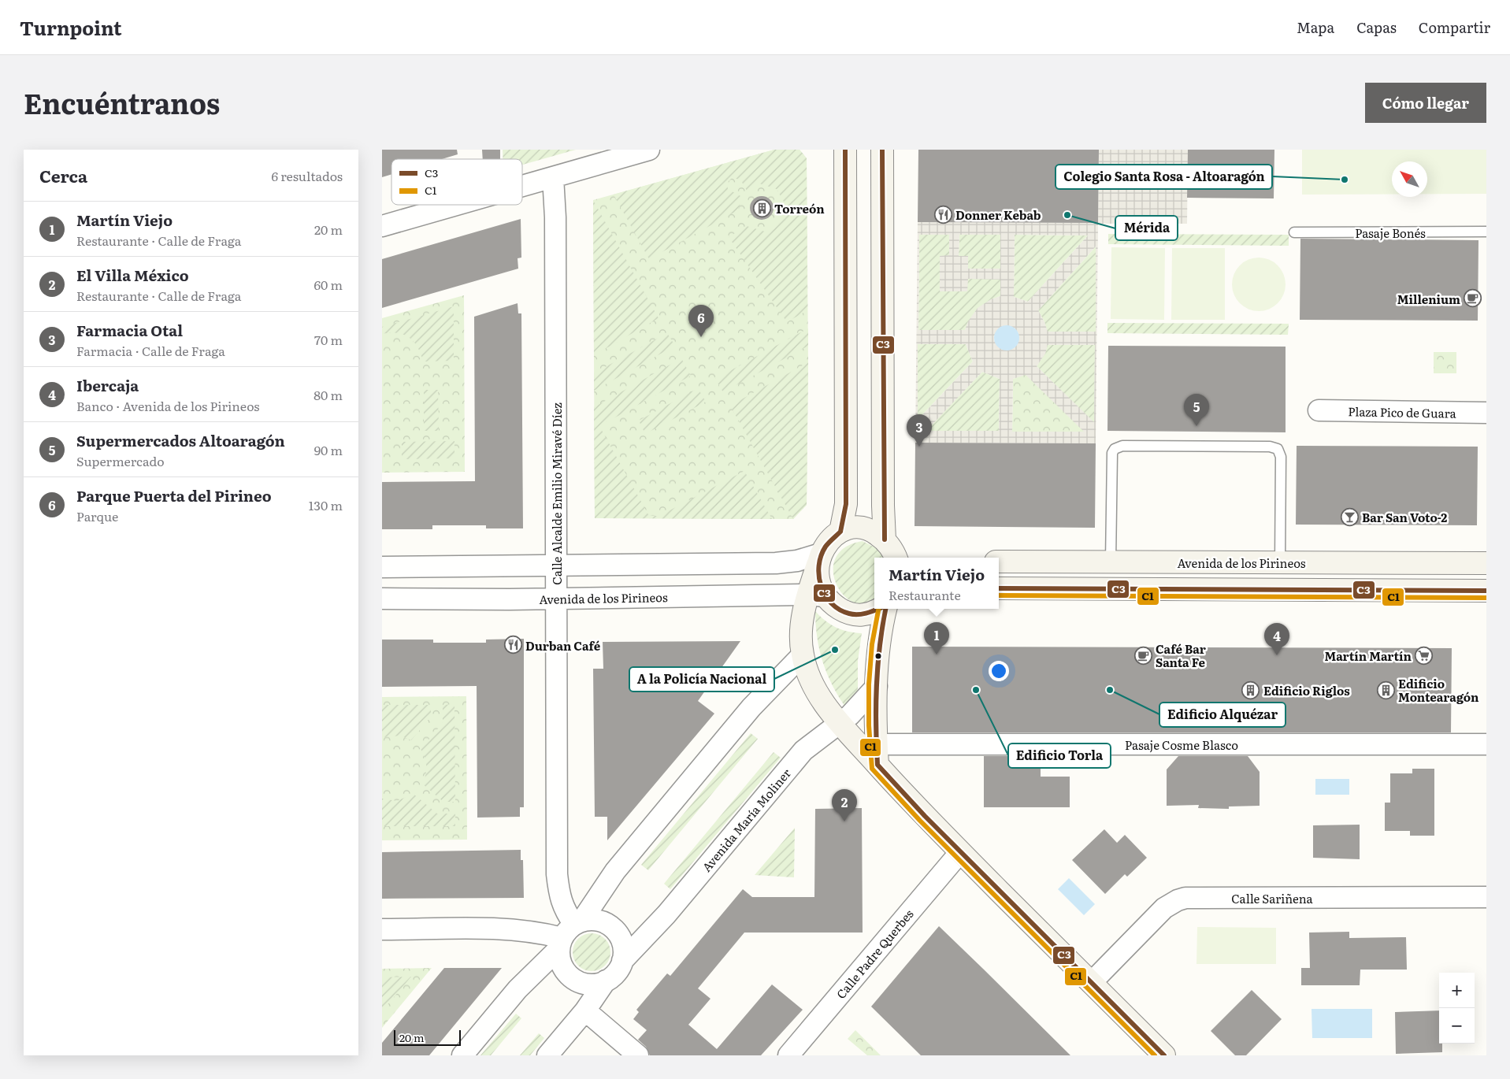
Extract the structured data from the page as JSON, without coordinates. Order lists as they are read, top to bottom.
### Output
{
  "streets": {
    "main road": ["Avenida de los Pirineos"],
    "street": [
      "Plaza Pico de Guara",
      "Calle Alcalde Emilio Miravé Díez",
      "Pasaje Cosme Blasco",
      "Avenida María Moliner",
      "Calle Sariñena",
      "Calle Padre Querbes"
    ],
    "lane": ["Pasaje Bonés"]
  },
  "crossings": [
    ["Calle Alcalde Emilio Miravé Díez", "Avenida de los Pirineos"],
    ["Calle Alcalde Emilio Miravé Díez", "Avenida María Moliner"]
  ],
  "places": {
    "other": [
      "Colegio Santa Rosa - Altoaragón",
      "Mérida",
      "A la Policía Nacional",
      "Edificio Torla",
      "Edificio Alquézar"
    ],
    "building": ["Torreón", "Edificio Riglos", "Edificio Montearagón"],
    "restaurant": ["Donner Kebab", "Durban Café"],
    "cafe": ["Millenium", "Café Bar Santa Fe"],
    "bar": ["Bar San Voto-2"],
    "supermarket": ["Martín Martín"]
  },
  "lines": ["transit line C3", "transit line C1"],
  "legend": ["C3", "C1"],
  "scale_bar": "20 m",
  "north": "top left",
  "page": {
    "header": "Turnpoint",
    "nav": ["Mapa", "Capas", "Compartir"],
    "title": "Encuéntranos",
    "buttons": "Cómo llegar",
    "heading": ["Cerca", "6 resultados"],
    "list": [
      {
        "mark": "1",
        "name": "Martín Viejo",
        "note": "Restaurante · Calle de Fraga",
        "value": "20 m"
      },
      {
        "mark": "2",
        "name": "El Villa México",
        "note": "Restaurante · Calle de Fraga",
        "value": "60 m"
      },
      {
        "mark": "3",
        "name": "Farmacia Otal",
        "note": "Farmacia · Calle de Fraga",
        "value": "70 m"
      },
      {
        "mark": "4",
        "name": "Ibercaja",
        "note": "Banco · Avenida de los Pirineos",
        "value": "80 m"
      },
      {
        "mark": "5",
        "name": "Supermercados Altoaragón",
        "note": "Supermercado",
        "value": "90 m"
      },
      {
        "mark": "6",
        "name": "Parque Puerta del Pirineo",
        "note": "Parque",
        "value": "130 m"
      }
    ],
    "pins": [
      "6",
      "5",
      "3",
      "1",
      "4",
      "2"
    ],
    "popup": ["Martín Viejo", "Restaurante"],
    "map_buttons": ["+", "−"],
    "scale": "20 m"
  }
}
